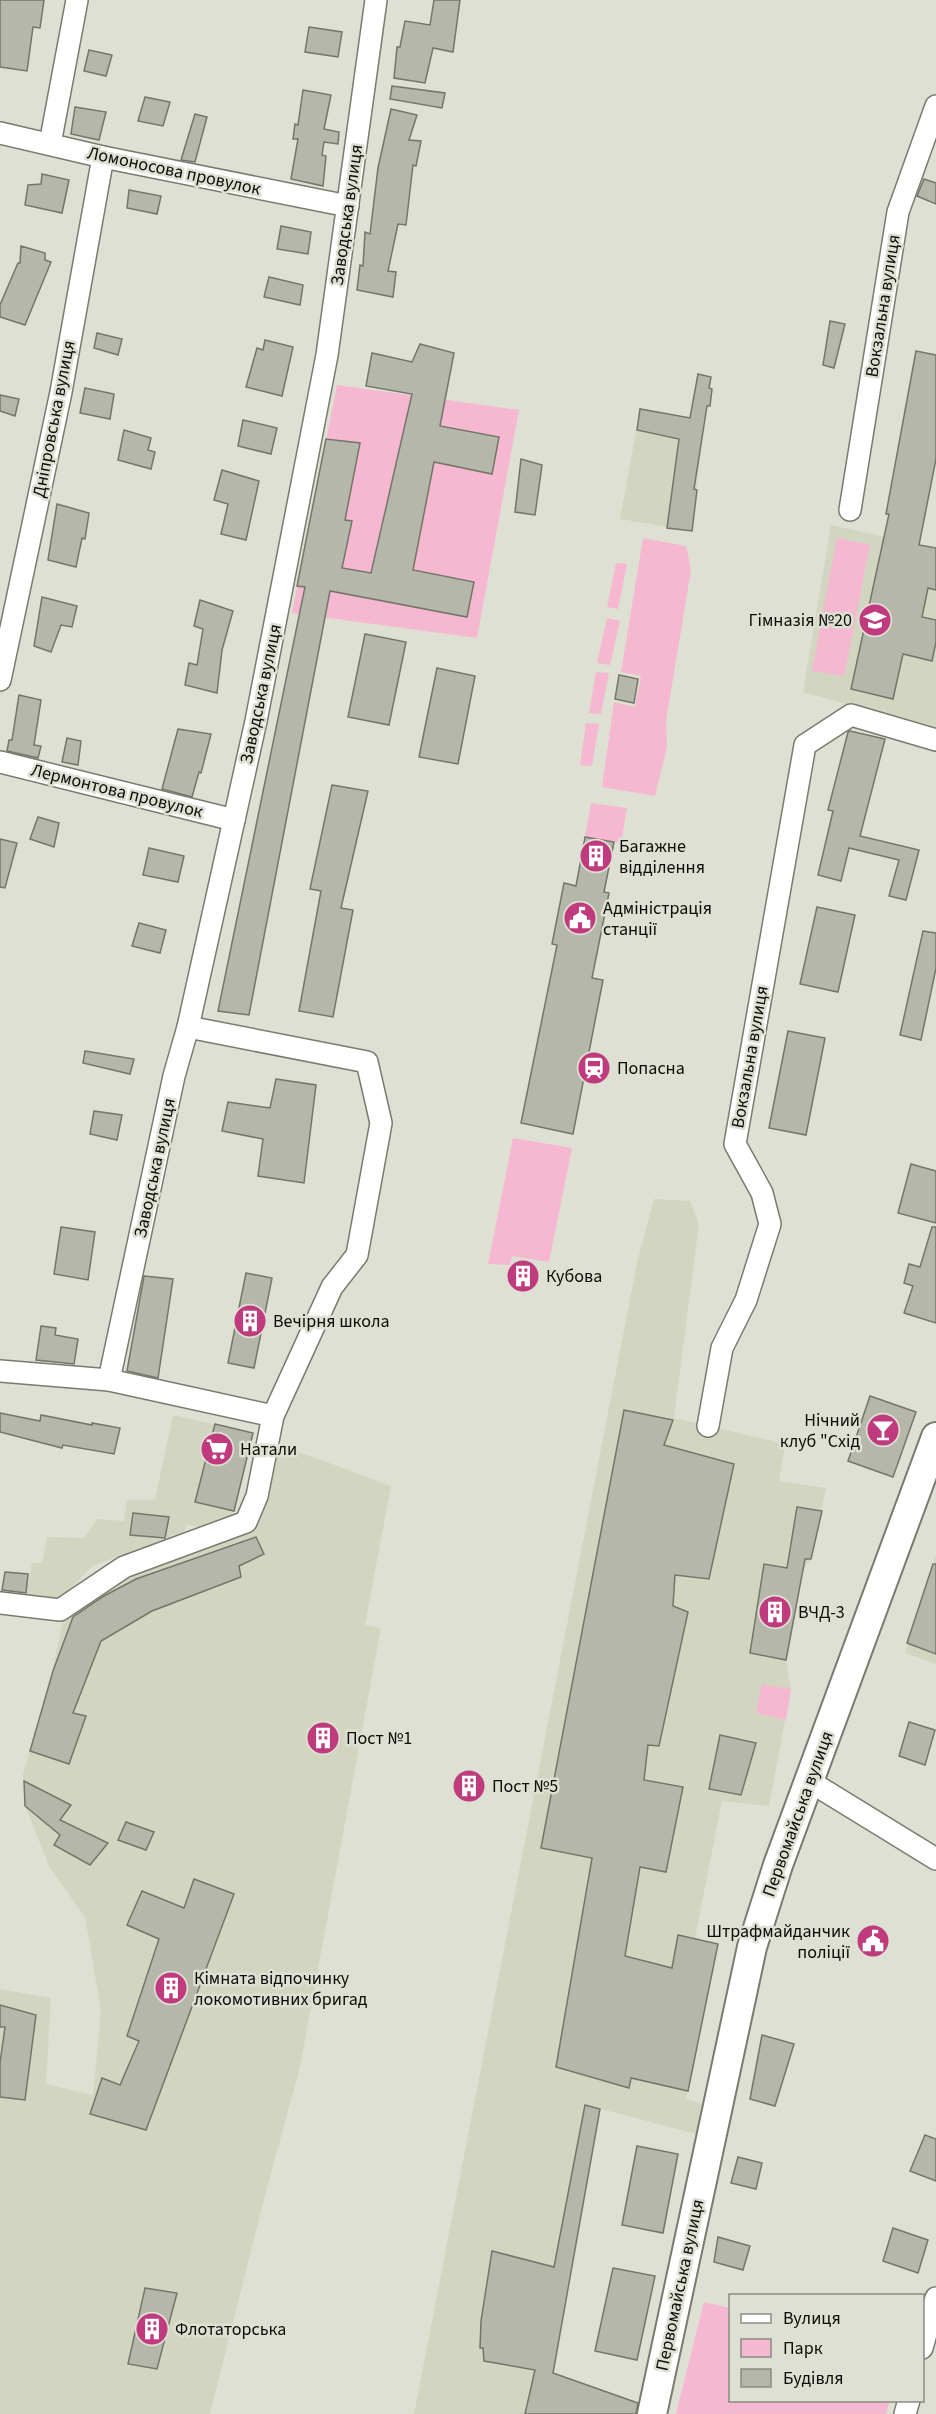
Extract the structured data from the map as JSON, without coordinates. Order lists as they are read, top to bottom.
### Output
{
  "streets": {
    "street": [
      "Ломоносова провулок",
      "Заводська вулиця",
      "Вокзальна вулиця",
      "Дніпровська вулиця",
      "Лермонтова провулок",
      "Первомайська вулиця"
    ]
  },
  "crossings": [
    ["Ломоносова провулок", "Заводська вулиця"],
    ["Ломоносова провулок", "Дніпровська вулиця"],
    ["Заводська вулиця", "Лермонтова провулок"]
  ],
  "places": {
    "school or university": ["Гімназія №20"],
    "building": [
      "Багажне відділення",
      "Кубова",
      "Вечірня школа",
      "ВЧД-3",
      "Пост №1",
      "Пост №5",
      "Кімната відпочинку локомотивних бригад",
      "Флотаторська"
    ],
    "public building": ["Адміністрація станції", "Штрафмайданчик поліції"],
    "station": ["Попасна"],
    "bar": ["Нічний клуб \"Схід"],
    "supermarket": ["Натали"]
  },
  "legend": ["Вулиця", "Парк", "Будівля"]
}
